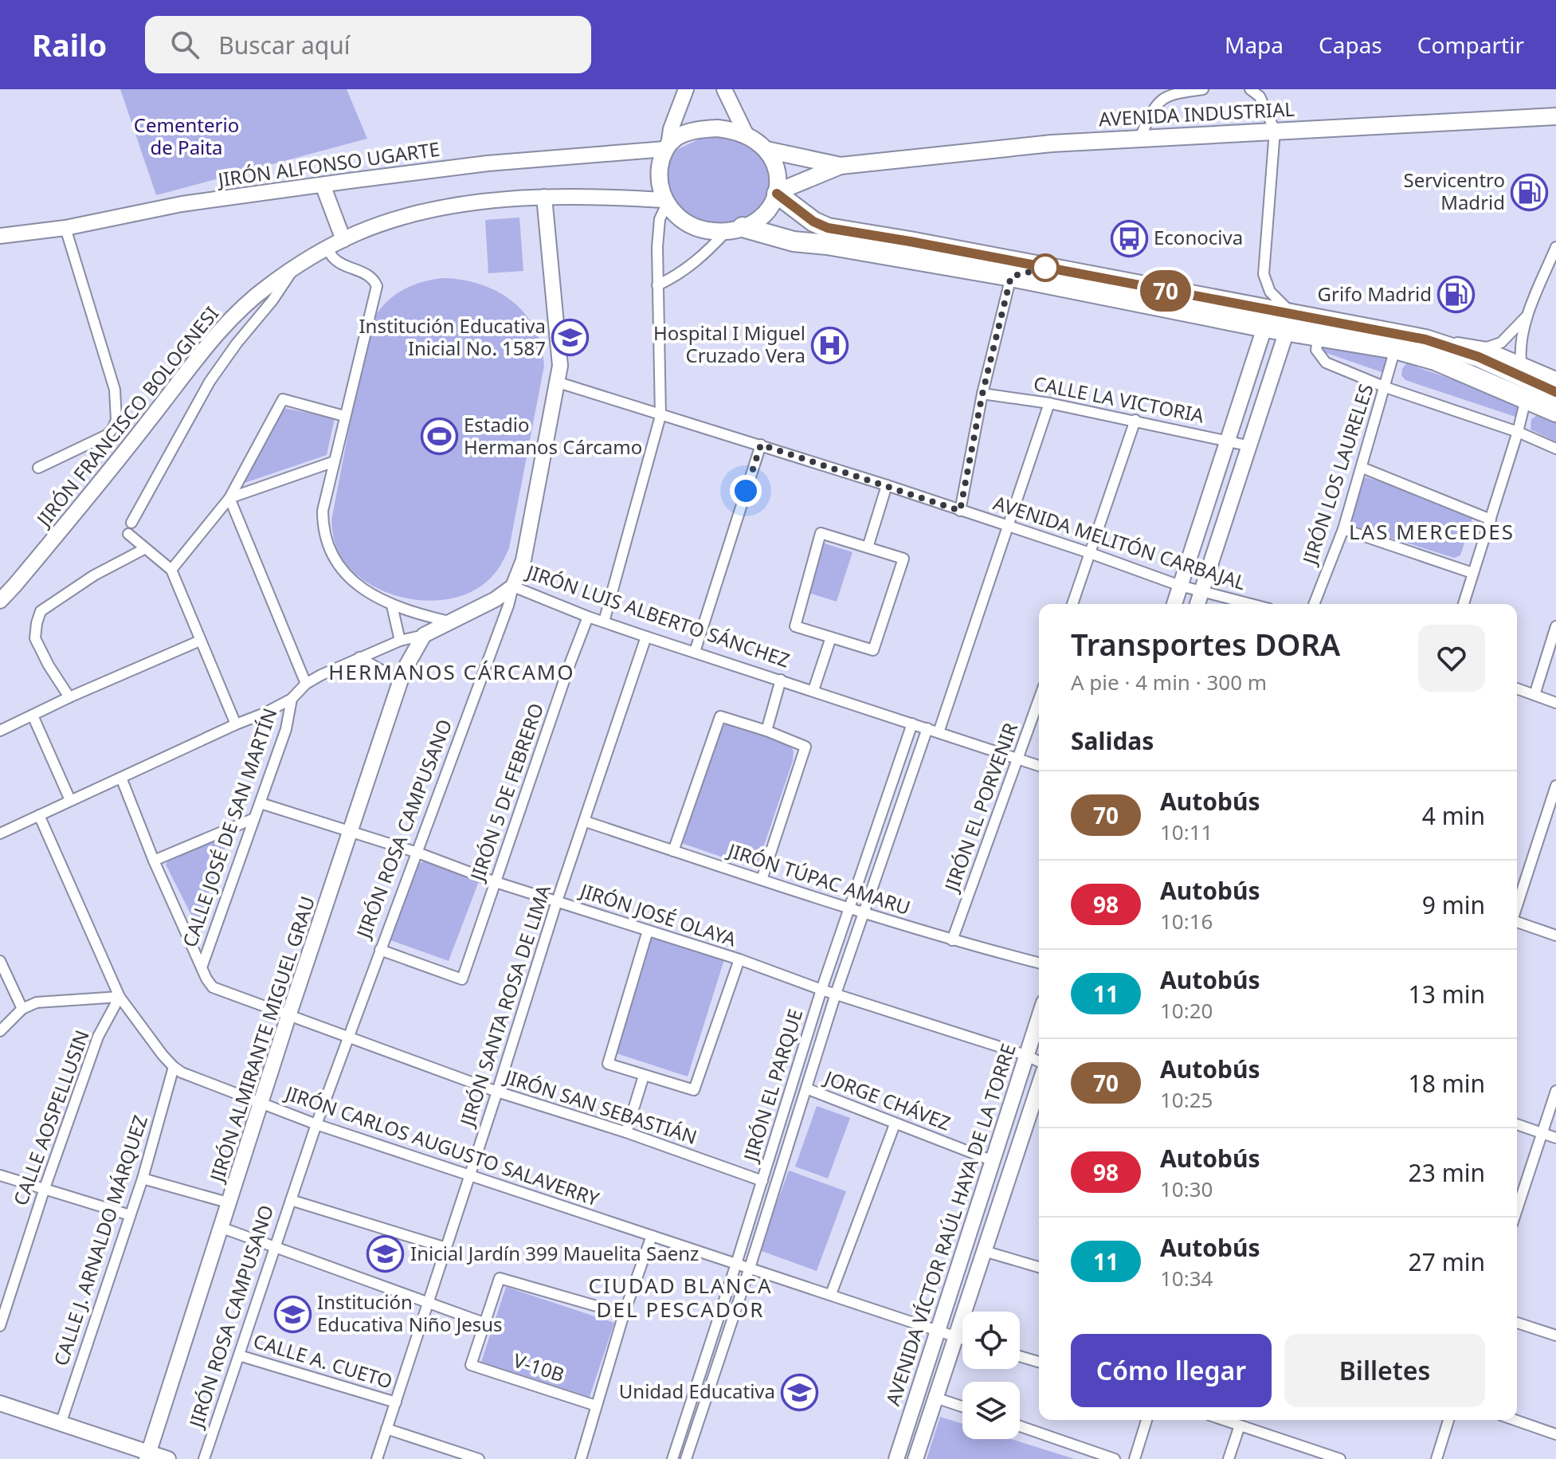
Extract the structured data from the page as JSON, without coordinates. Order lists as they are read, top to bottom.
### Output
{
  "streets": {
    "main road": ["AVENIDA INDUSTRIAL"],
    "street": [
      "JIRÓN ALFONSO UGARTE",
      "CALLE LA VICTORIA",
      "JIRÓN FRANCISCO BOLOGNESI",
      "JIRÓN LOS LAURELES",
      "AVENIDA MELITÓN CARBAJAL",
      "JIRÓN LUIS ALBERTO SÁNCHEZ",
      "JIRÓN 5 DE FEBRERO",
      "JIRÓN EL PORVENIR",
      "CALLE JOSÉ DE SAN MARTÍN",
      "JIRÓN ROSA CAMPUSANO",
      "JIRÓN TÚPAC AMARU",
      "JIRÓN JOSÉ OLAYA",
      "JIRÓN SANTA ROSA DE LIMA",
      "JIRÓN ALMIRANTE MIGUEL GRAU",
      "JIRÓN EL PARQUE",
      "JORGE CHÁVEZ",
      "JIRÓN SAN SEBASTIÁN",
      "CALLE AOSPELLUSIN",
      "JIRÓN CARLOS AUGUSTO SALAVERRY",
      "AVENIDA VÍCTOR RAÚL HAYA DE LA TORRE",
      "CALLE J. ARNALDO MÁRQUEZ",
      "CALLE A. CUETO",
      "V-10B"
    ]
  },
  "crossings": [
    ["AVENIDA INDUSTRIAL", "JIRÓN ALFONSO UGARTE"],
    ["AVENIDA INDUSTRIAL", "JIRÓN FRANCISCO BOLOGNESI"],
    ["JIRÓN ALFONSO UGARTE", "JIRÓN FRANCISCO BOLOGNESI"],
    ["JIRÓN FRANCISCO BOLOGNESI", "JIRÓN ROSA CAMPUSANO"],
    ["AVENIDA MELITÓN CARBAJAL", "JIRÓN ROSA CAMPUSANO"],
    ["JIRÓN LUIS ALBERTO SÁNCHEZ", "JIRÓN 5 DE FEBRERO"],
    ["JIRÓN LUIS ALBERTO SÁNCHEZ", "JIRÓN EL PORVENIR"],
    ["JIRÓN LUIS ALBERTO SÁNCHEZ", "CALLE JOSÉ DE SAN MARTÍN"],
    ["JIRÓN LUIS ALBERTO SÁNCHEZ", "JIRÓN ROSA CAMPUSANO"],
    ["JIRÓN LUIS ALBERTO SÁNCHEZ", "JIRÓN SANTA ROSA DE LIMA"],
    ["JIRÓN LUIS ALBERTO SÁNCHEZ", "JIRÓN ALMIRANTE MIGUEL GRAU"],
    ["JIRÓN LUIS ALBERTO SÁNCHEZ", "JIRÓN EL PARQUE"],
    ["JIRÓN LUIS ALBERTO SÁNCHEZ", "JIRÓN SAN SEBASTIÁN"],
    ["JIRÓN LUIS ALBERTO SÁNCHEZ", "JIRÓN CARLOS AUGUSTO SALAVERRY"],
    ["JIRÓN 5 DE FEBRERO", "JIRÓN ROSA CAMPUSANO"],
    ["JIRÓN 5 DE FEBRERO", "JIRÓN JOSÉ OLAYA"],
    ["JIRÓN EL PORVENIR", "JIRÓN TÚPAC AMARU"],
    ["CALLE JOSÉ DE SAN MARTÍN", "JIRÓN JOSÉ OLAYA"],
    ["CALLE JOSÉ DE SAN MARTÍN", "JIRÓN SAN SEBASTIÁN"],
    ["JIRÓN ROSA CAMPUSANO", "JIRÓN JOSÉ OLAYA"],
    ["JIRÓN ROSA CAMPUSANO", "JIRÓN SAN SEBASTIÁN"],
    ["JIRÓN ROSA CAMPUSANO", "JIRÓN CARLOS AUGUSTO SALAVERRY"],
    ["JIRÓN ROSA CAMPUSANO", "CALLE A. CUETO"],
    ["JIRÓN TÚPAC AMARU", "JIRÓN SANTA ROSA DE LIMA"],
    ["JIRÓN TÚPAC AMARU", "JIRÓN EL PARQUE"],
    ["JIRÓN JOSÉ OLAYA", "JIRÓN SANTA ROSA DE LIMA"],
    ["JIRÓN JOSÉ OLAYA", "JIRÓN ALMIRANTE MIGUEL GRAU"],
    ["JIRÓN JOSÉ OLAYA", "JIRÓN EL PARQUE"],
    ["JIRÓN JOSÉ OLAYA", "AVENIDA VÍCTOR RAÚL HAYA DE LA TORRE"],
    ["JIRÓN SANTA ROSA DE LIMA", "JIRÓN SAN SEBASTIÁN"],
    ["JIRÓN SANTA ROSA DE LIMA", "JIRÓN CARLOS AUGUSTO SALAVERRY"],
    ["JIRÓN SANTA ROSA DE LIMA", "CALLE A. CUETO"],
    ["JIRÓN ALMIRANTE MIGUEL GRAU", "JIRÓN SAN SEBASTIÁN"],
    ["JIRÓN ALMIRANTE MIGUEL GRAU", "JIRÓN CARLOS AUGUSTO SALAVERRY"],
    ["JIRÓN EL PARQUE", "JORGE CHÁVEZ"],
    ["JIRÓN EL PARQUE", "JIRÓN SAN SEBASTIÁN"],
    ["JIRÓN EL PARQUE", "JIRÓN CARLOS AUGUSTO SALAVERRY"],
    ["JORGE CHÁVEZ", "AVENIDA VÍCTOR RAÚL HAYA DE LA TORRE"],
    ["CALLE AOSPELLUSIN", "JIRÓN CARLOS AUGUSTO SALAVERRY"],
    ["JIRÓN CARLOS AUGUSTO SALAVERRY", "AVENIDA VÍCTOR RAÚL HAYA DE LA TORRE"],
    ["JIRÓN CARLOS AUGUSTO SALAVERRY", "CALLE J. ARNALDO MÁRQUEZ"]
  ],
  "districts": ["LAS MERCEDES", "HERMANOS CÁRCAMO", "CIUDAD BLANCA DEL PESCADOR"],
  "parks": ["Cementerio de Paita"],
  "places": {
    "fuel station": ["Servicentro Madrid", "Grifo Madrid"],
    "bus stop": ["Econociva"],
    "school or university": [
      "Institución Educativa Inicial No. 1587",
      "Inicial Jardín 399 Mauelita Saenz",
      "Institución Educativa Niño Jesus",
      "Unidad Educativa"
    ],
    "hospital": ["Hospital I Miguel Cruzado Vera"],
    "sports": ["Estadio Hermanos Cárcamo"]
  },
  "lines": ["bus line 70"],
  "page": {
    "header": "Railo",
    "search": "Buscar aquí",
    "nav": ["Mapa", "Capas", "Compartir"],
    "on_map": "70",
    "heading": [
      ["Transportes DORA", "A pie · 4 min · 300 m"],
      "Salidas"
    ],
    "list": [
      {
        "mark": "70",
        "name": "Autobús",
        "note": "10:11",
        "value": "4 min"
      },
      {
        "mark": "98",
        "name": "Autobús",
        "note": "10:16",
        "value": "9 min"
      },
      {
        "mark": "11",
        "name": "Autobús",
        "note": "10:20",
        "value": "13 min"
      },
      {
        "mark": "70",
        "name": "Autobús",
        "note": "10:25",
        "value": "18 min"
      },
      {
        "mark": "98",
        "name": "Autobús",
        "note": "10:30",
        "value": "23 min"
      },
      {
        "mark": "11",
        "name": "Autobús",
        "note": "10:34",
        "value": "27 min"
      }
    ],
    "buttons": ["Cómo llegar", "Billetes"]
  }
}
